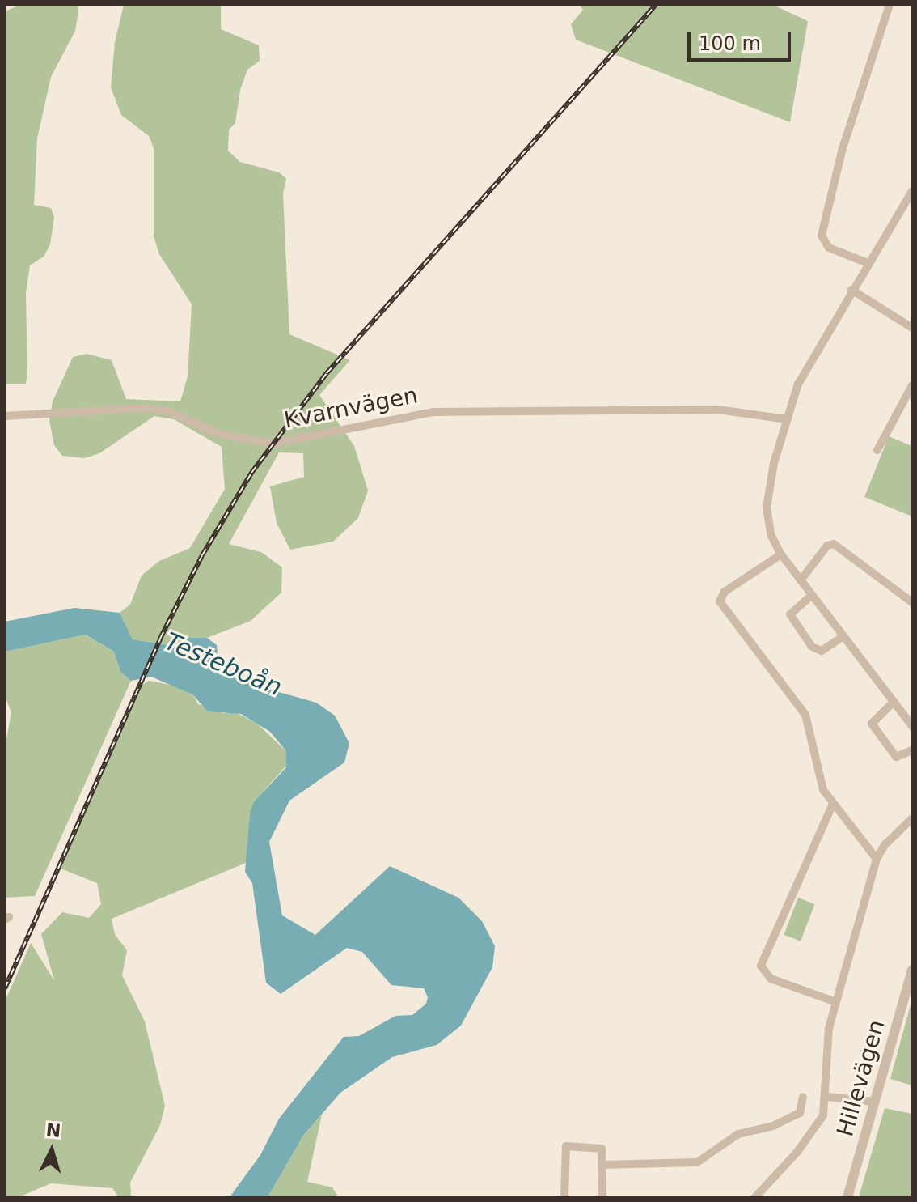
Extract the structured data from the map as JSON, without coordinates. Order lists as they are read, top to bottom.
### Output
{
  "streets": {
    "street": ["Kvarnvägen", "Hillevägen"]
  },
  "water": ["Testeboån"],
  "scale_bar": "100 m",
  "north": "top"
}
